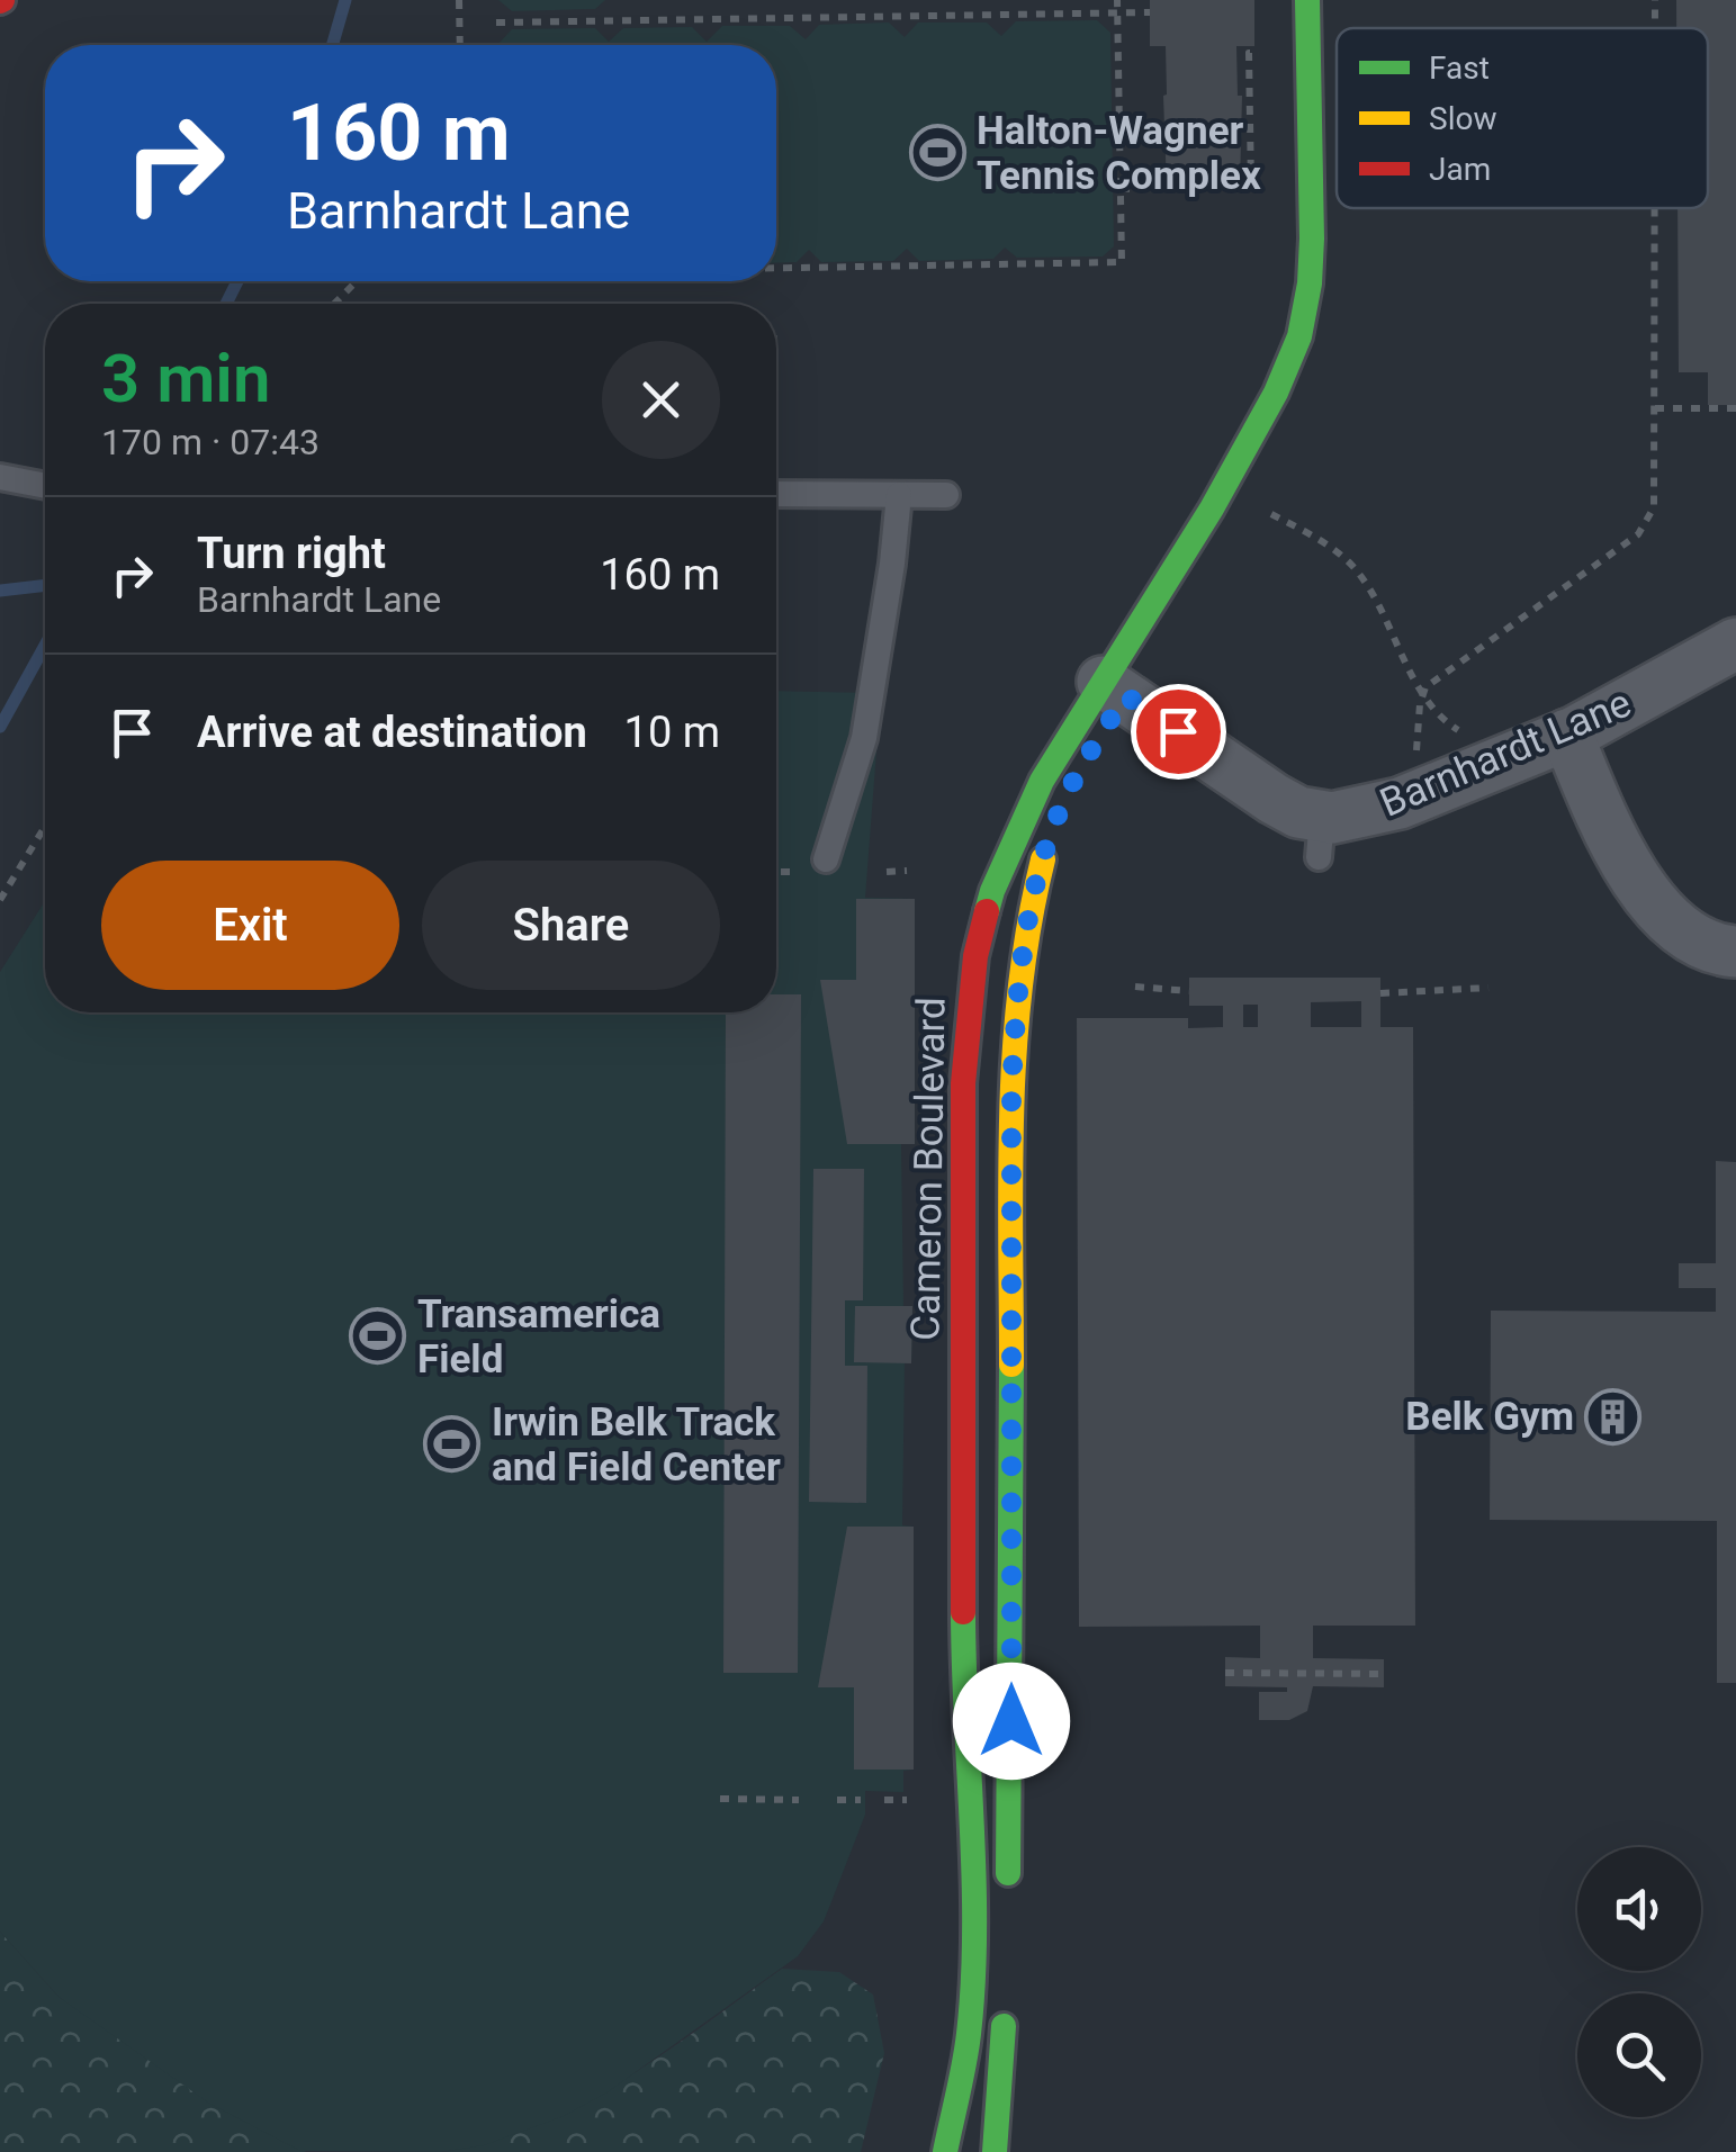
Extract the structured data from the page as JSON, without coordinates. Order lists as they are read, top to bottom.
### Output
{
  "streets": {
    "street": ["Barnhardt Lane", "Cameron Boulevard"]
  },
  "crossings": [
    ["Barnhardt Lane", "Cameron Boulevard"]
  ],
  "places": {
    "sports": ["Halton-Wagner Tennis Complex", "Transamerica Field", "Irwin Belk Track and Field Center"],
    "building": ["Belk Gym"]
  },
  "legend": ["Fast", "Slow", "Jam"],
  "page": {
    "turn": ["160 m", "Barnhardt Lane"],
    "heading": ["3 min", "170 m · 07:43"],
    "list": [
      {
        "name": "Turn right",
        "note": "Barnhardt Lane",
        "value": "160 m"
      },
      {
        "name": "Arrive at destination",
        "value": "10 m"
      }
    ],
    "buttons": ["Exit", "Share"]
  }
}
